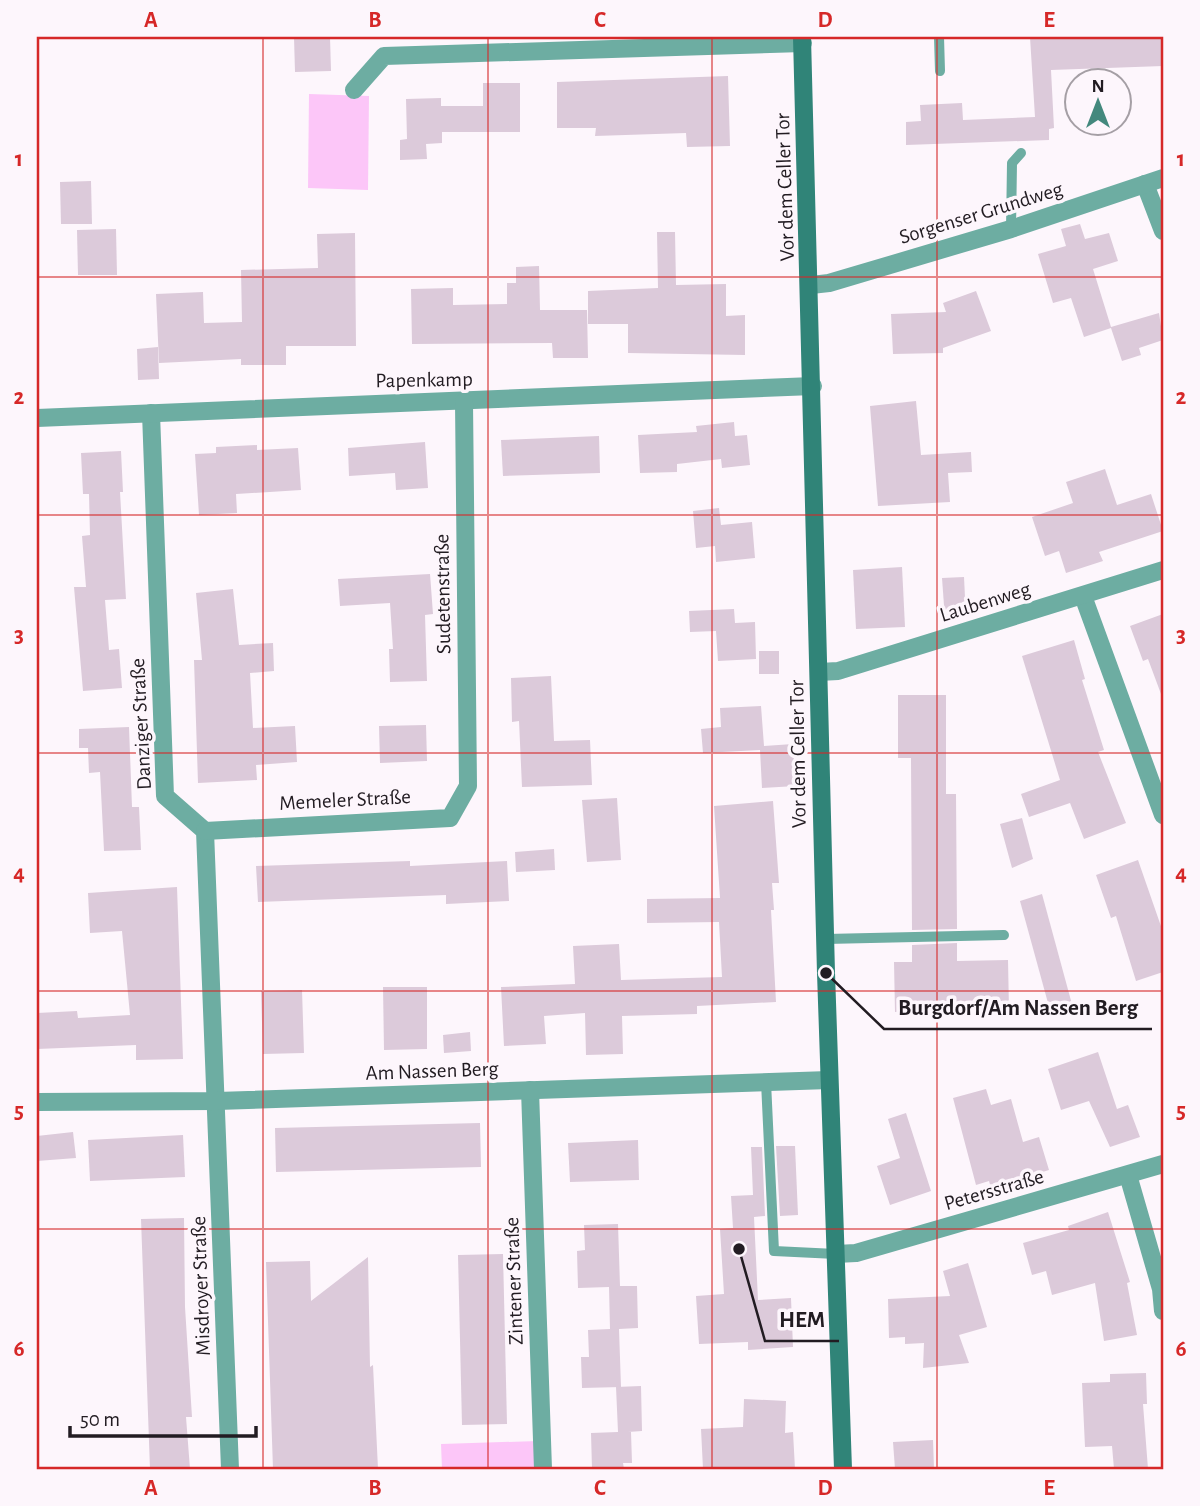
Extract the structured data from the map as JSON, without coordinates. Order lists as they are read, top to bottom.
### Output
{
  "streets": {
    "street": [
      "Vor dem Celler Tor",
      "Sorgenser Grundweg",
      "Papenkamp",
      "Sudetenstraße",
      "Laubenweg",
      "Danziger Straße",
      "Memeler Straße",
      "Am Nassen Berg",
      "Petersstraße",
      "Zintener Straße",
      "Misdroyer Straße"
    ]
  },
  "crossings": [
    ["Vor dem Celler Tor", "Sorgenser Grundweg"],
    ["Vor dem Celler Tor", "Papenkamp"],
    ["Vor dem Celler Tor", "Laubenweg"],
    ["Vor dem Celler Tor", "Am Nassen Berg"],
    ["Vor dem Celler Tor", "Petersstraße"],
    ["Papenkamp", "Sudetenstraße"],
    ["Papenkamp", "Danziger Straße"],
    ["Sudetenstraße", "Memeler Straße"],
    ["Danziger Straße", "Memeler Straße"],
    ["Am Nassen Berg", "Zintener Straße"],
    ["Am Nassen Berg", "Misdroyer Straße"]
  ],
  "places": ["Burgdorf/Am Nassen Berg", "HEM"],
  "scale_bar": "50 m",
  "north": "top",
  "grid": {
    "columns": [
      "A",
      "B",
      "C",
      "D",
      "E"
    ],
    "rows": [
      "1",
      "2",
      "3",
      "4",
      "5",
      "6"
    ]
  }
}
